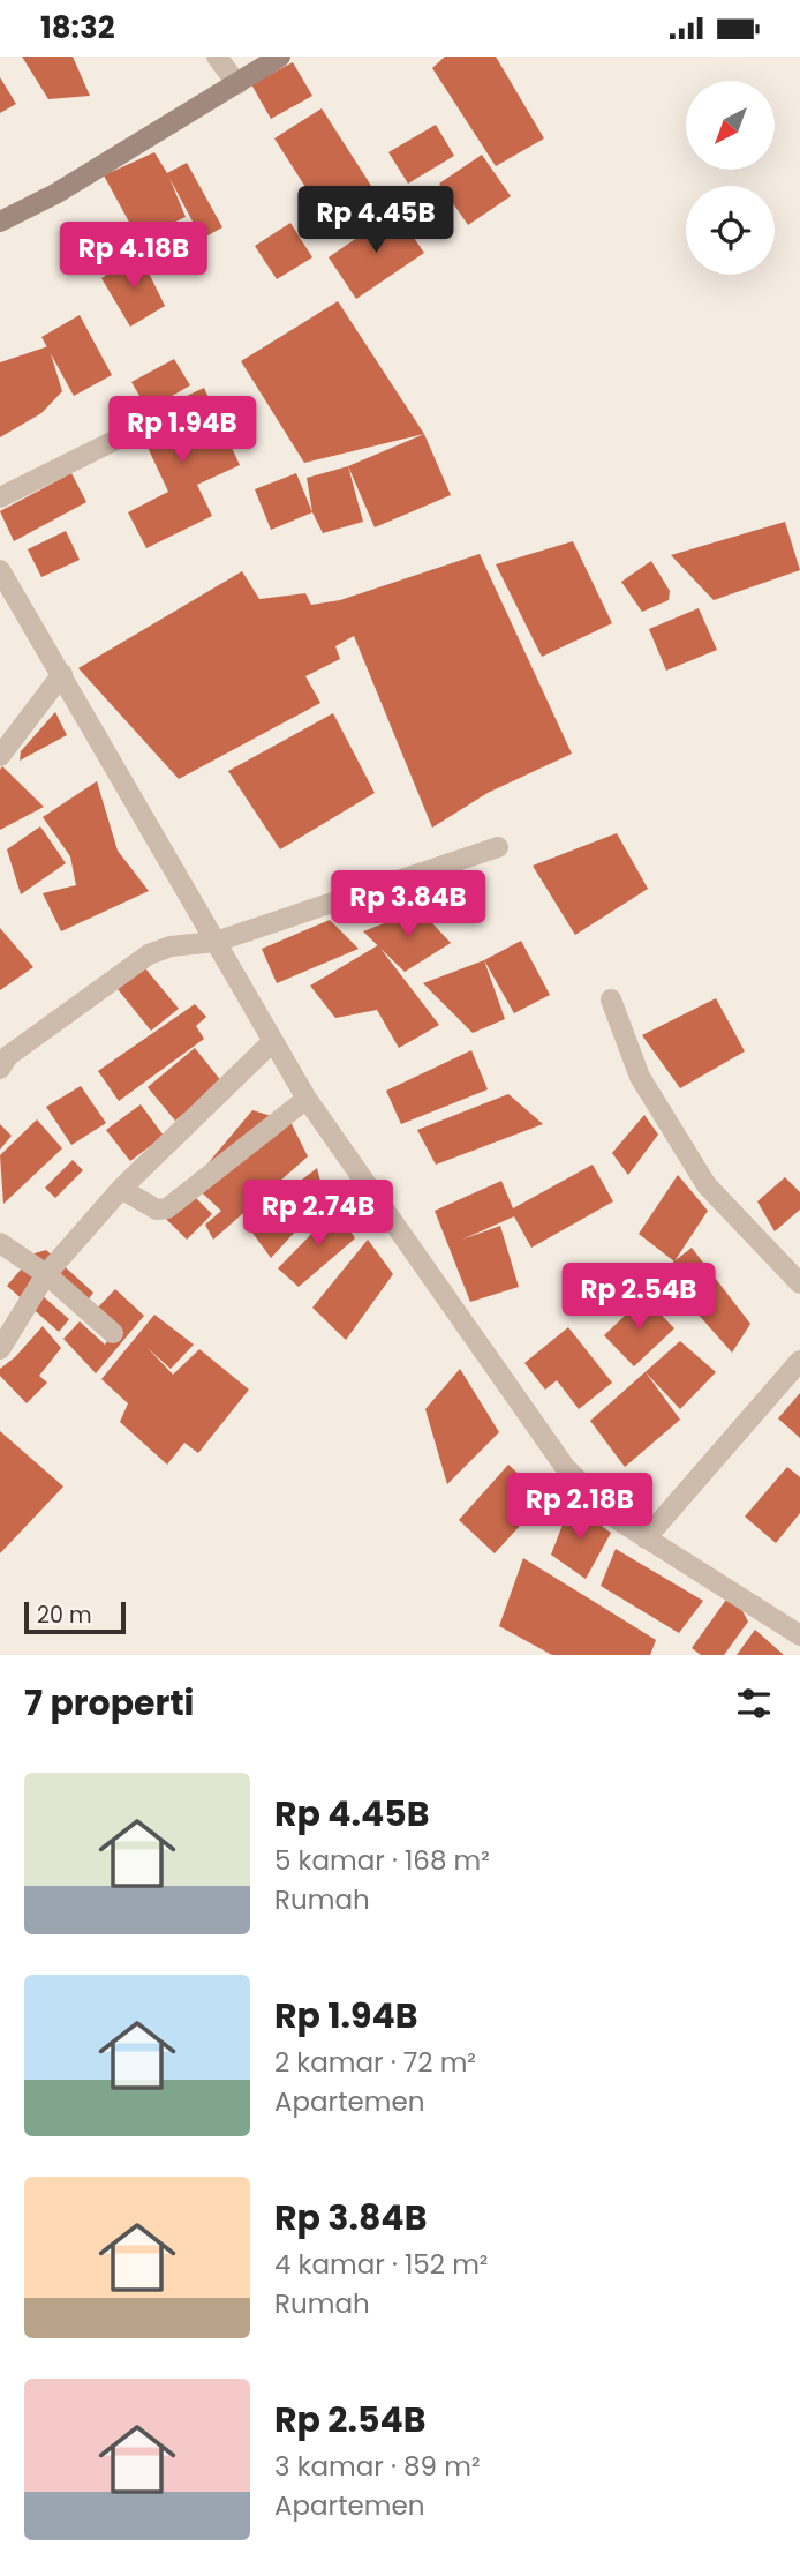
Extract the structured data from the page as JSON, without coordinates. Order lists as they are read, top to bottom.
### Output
{
  "scale_bar": "20 m",
  "north": "bottom left",
  "page": {
    "status": "18:32",
    "price": [
      "Rp 4.45B",
      "Rp 4.18B",
      "Rp 1.94B",
      "Rp 3.84B",
      "Rp 2.74B",
      "Rp 2.54B",
      "Rp 2.18B"
    ],
    "scale": "20 m",
    "heading": "7 properti",
    "list": [
      {
        "name": "Rp 4.45B",
        "note": "5 kamar · 168 m² · Rumah"
      },
      {
        "name": "Rp 1.94B",
        "note": "2 kamar · 72 m² · Apartemen"
      },
      {
        "name": "Rp 3.84B",
        "note": "4 kamar · 152 m² · Rumah"
      },
      {
        "name": "Rp 2.54B",
        "note": "3 kamar · 89 m² · Apartemen"
      }
    ]
  }
}
